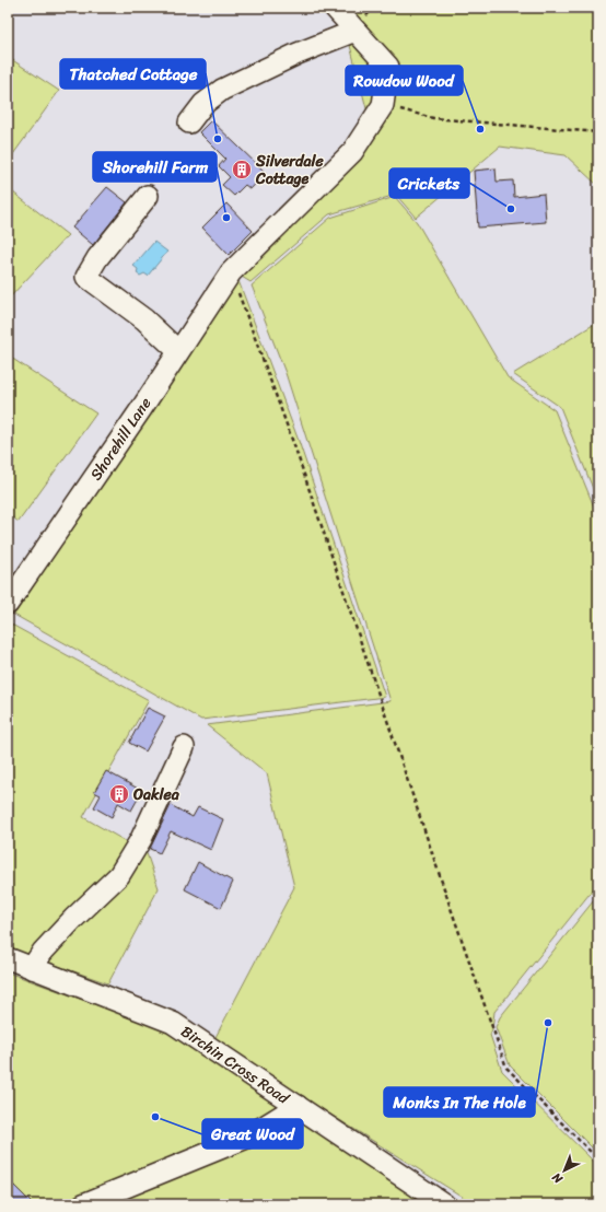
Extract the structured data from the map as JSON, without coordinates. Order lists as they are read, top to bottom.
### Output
{
  "streets": {
    "street": ["Shorehill Lane", "Birchin Cross Road"]
  },
  "places": {
    "other": [
      "Rowdow Wood",
      "Thatched Cottage",
      "Crickets",
      "Shorehill Farm",
      "Monks In The Hole",
      "Great Wood"
    ],
    "building": ["Silverdale Cottage", "Oaklea"]
  },
  "north": "bottom left"
}
